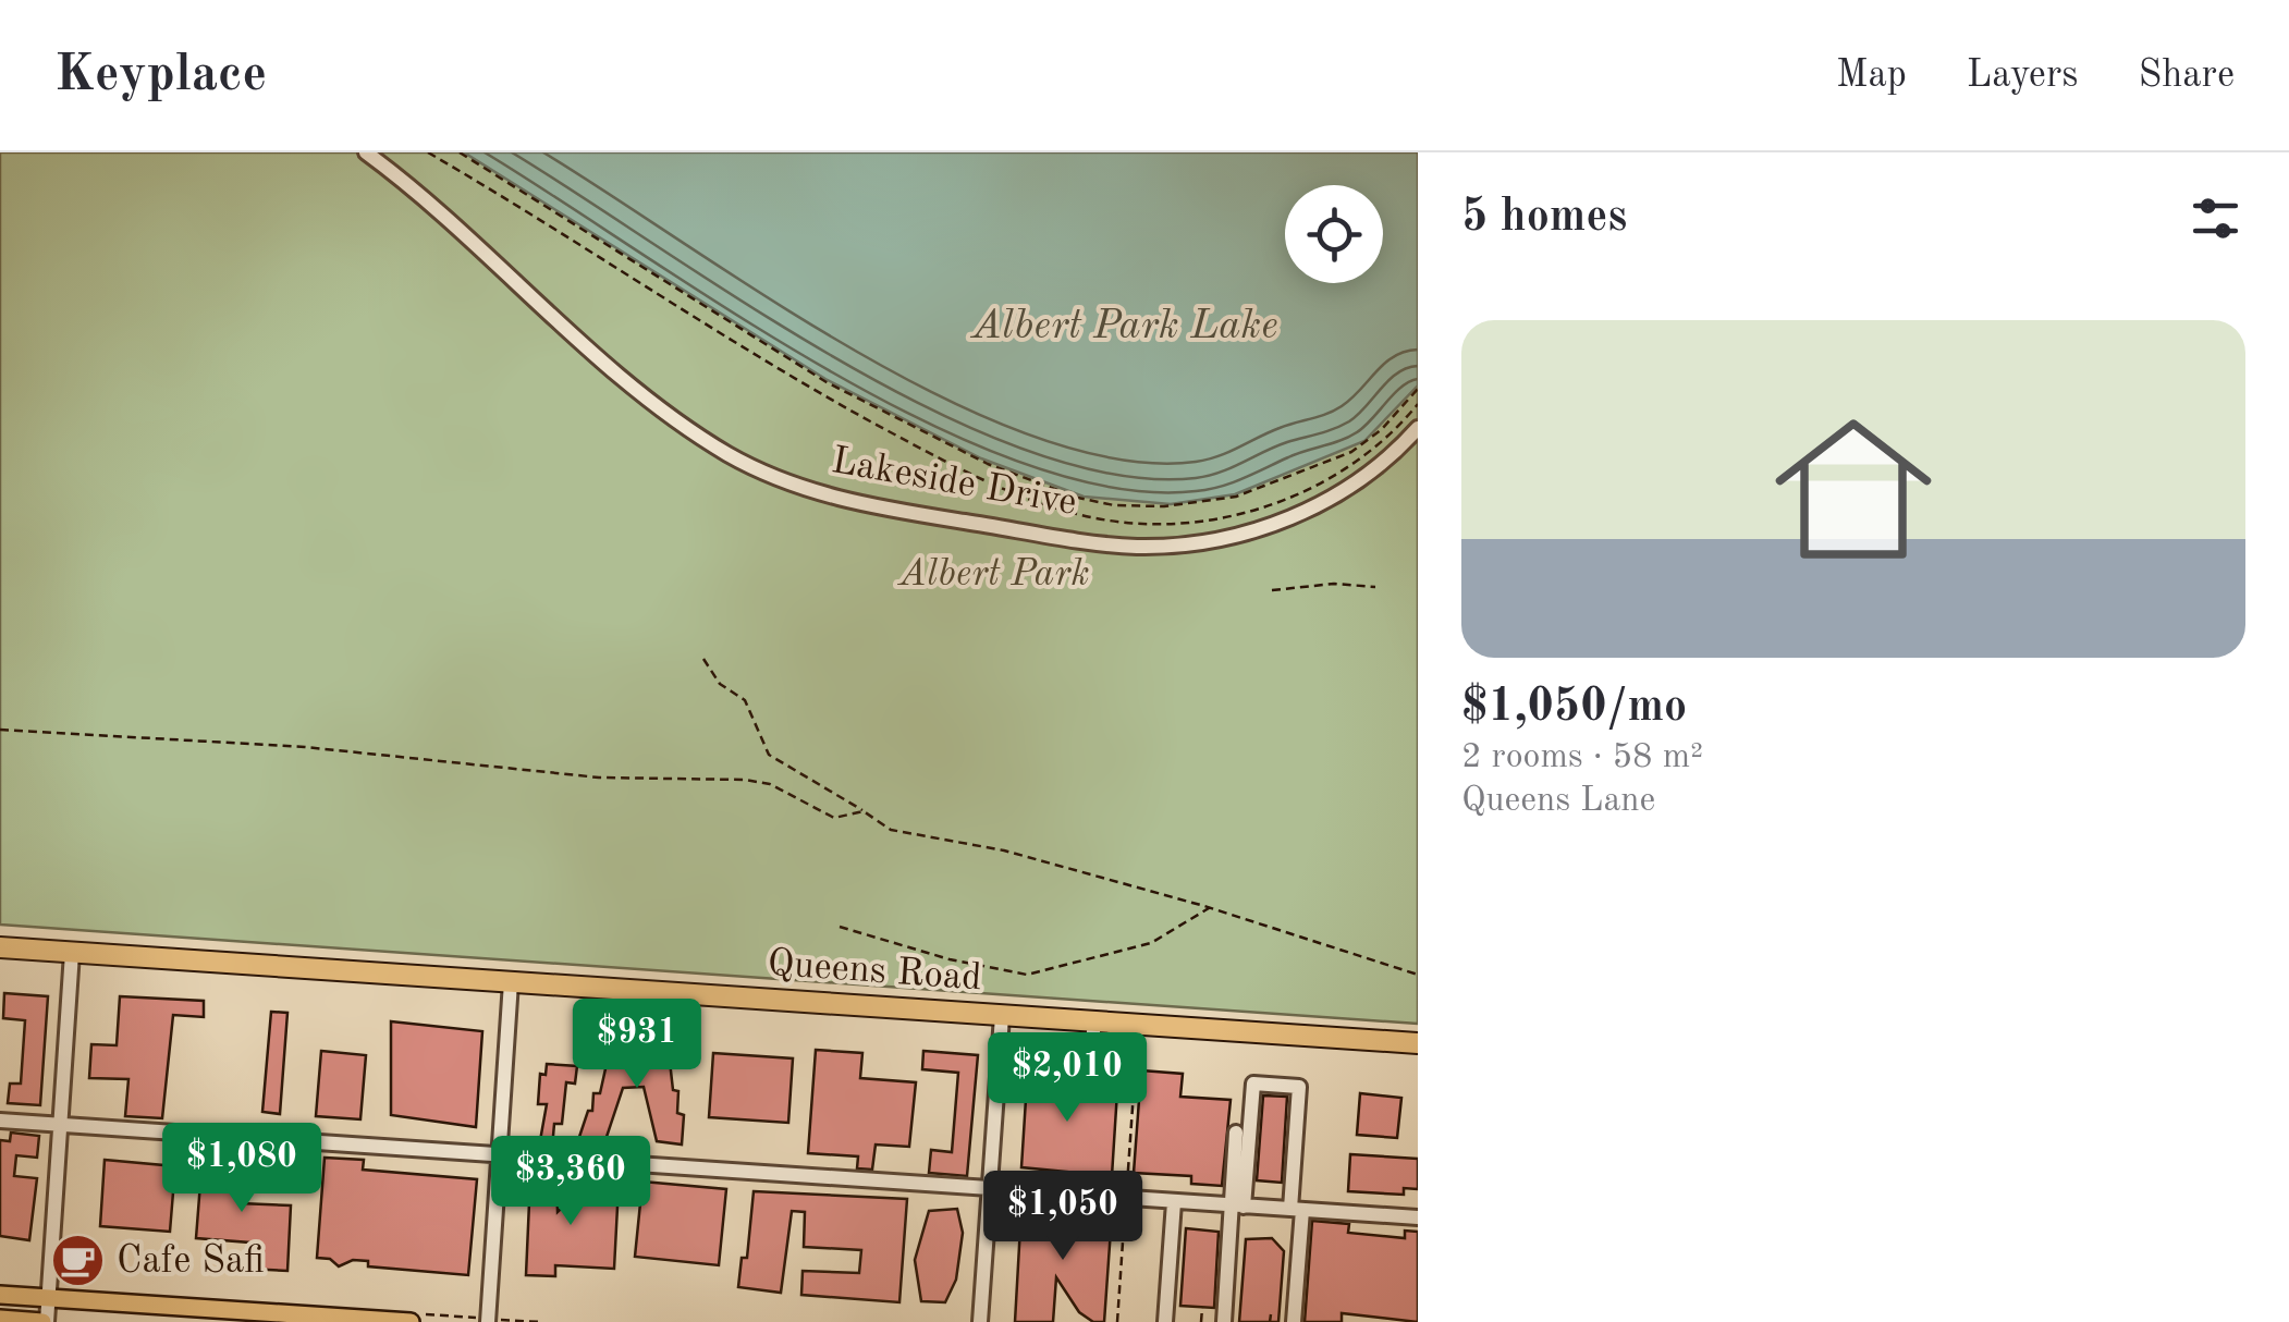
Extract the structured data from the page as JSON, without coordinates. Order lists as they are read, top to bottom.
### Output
{
  "streets": {
    "highway": ["Queens Road"],
    "street": ["Lakeside Drive"]
  },
  "water": ["Albert Park Lake"],
  "parks": ["Albert Park"],
  "places": {
    "cafe": ["Cafe Safi"]
  },
  "page": {
    "header": "Keyplace",
    "nav": ["Map", "Layers", "Share"],
    "heading": "5 homes",
    "list": [
      {
        "name": "$1,050/mo",
        "note": "2 rooms · 58 m² · Queens Lane"
      }
    ],
    "price": [
      "$931",
      "$2,010",
      "$1,080",
      "$3,360",
      "$1,050"
    ]
  }
}
